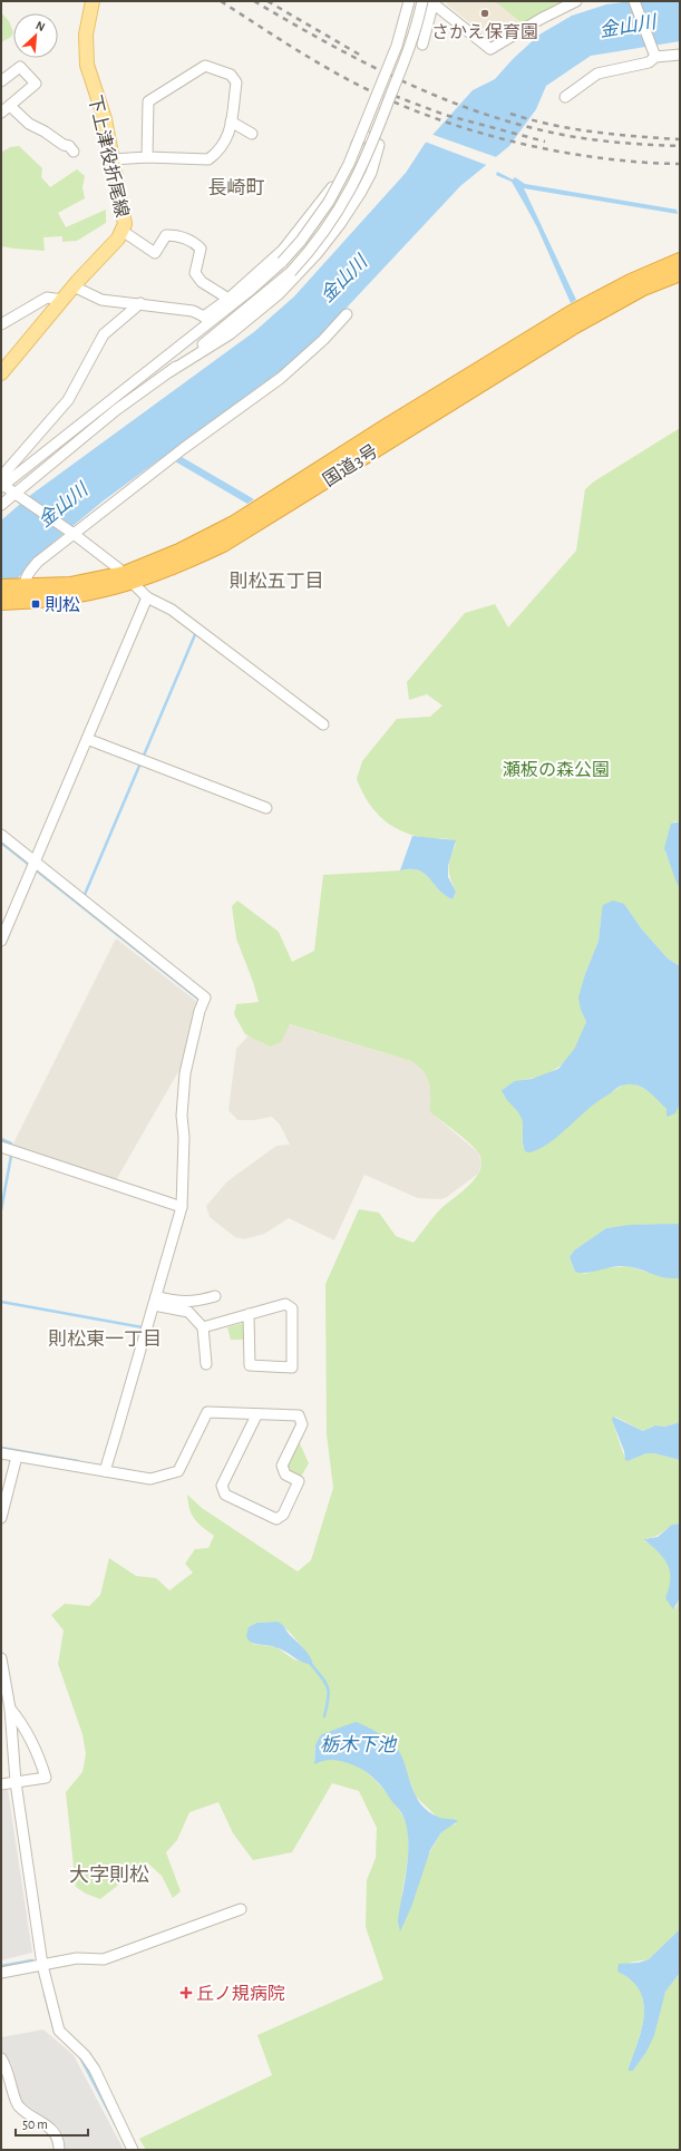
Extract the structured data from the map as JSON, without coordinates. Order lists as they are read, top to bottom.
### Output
{
  "streets": {
    "highway": ["国道3号"],
    "main road": ["下上津役折尾線"]
  },
  "districts": [
    "長崎町",
    "則松五丁目",
    "則松東一丁目",
    "大字則松"
  ],
  "water": ["金山川", "栃木下池"],
  "parks": ["瀬板の森公園"],
  "places": {
    "other": ["さかえ保育園"],
    "transit": ["則松"],
    "health": ["丘ノ規病院"]
  },
  "scale_bar": "50 m",
  "north": "top right"
}
